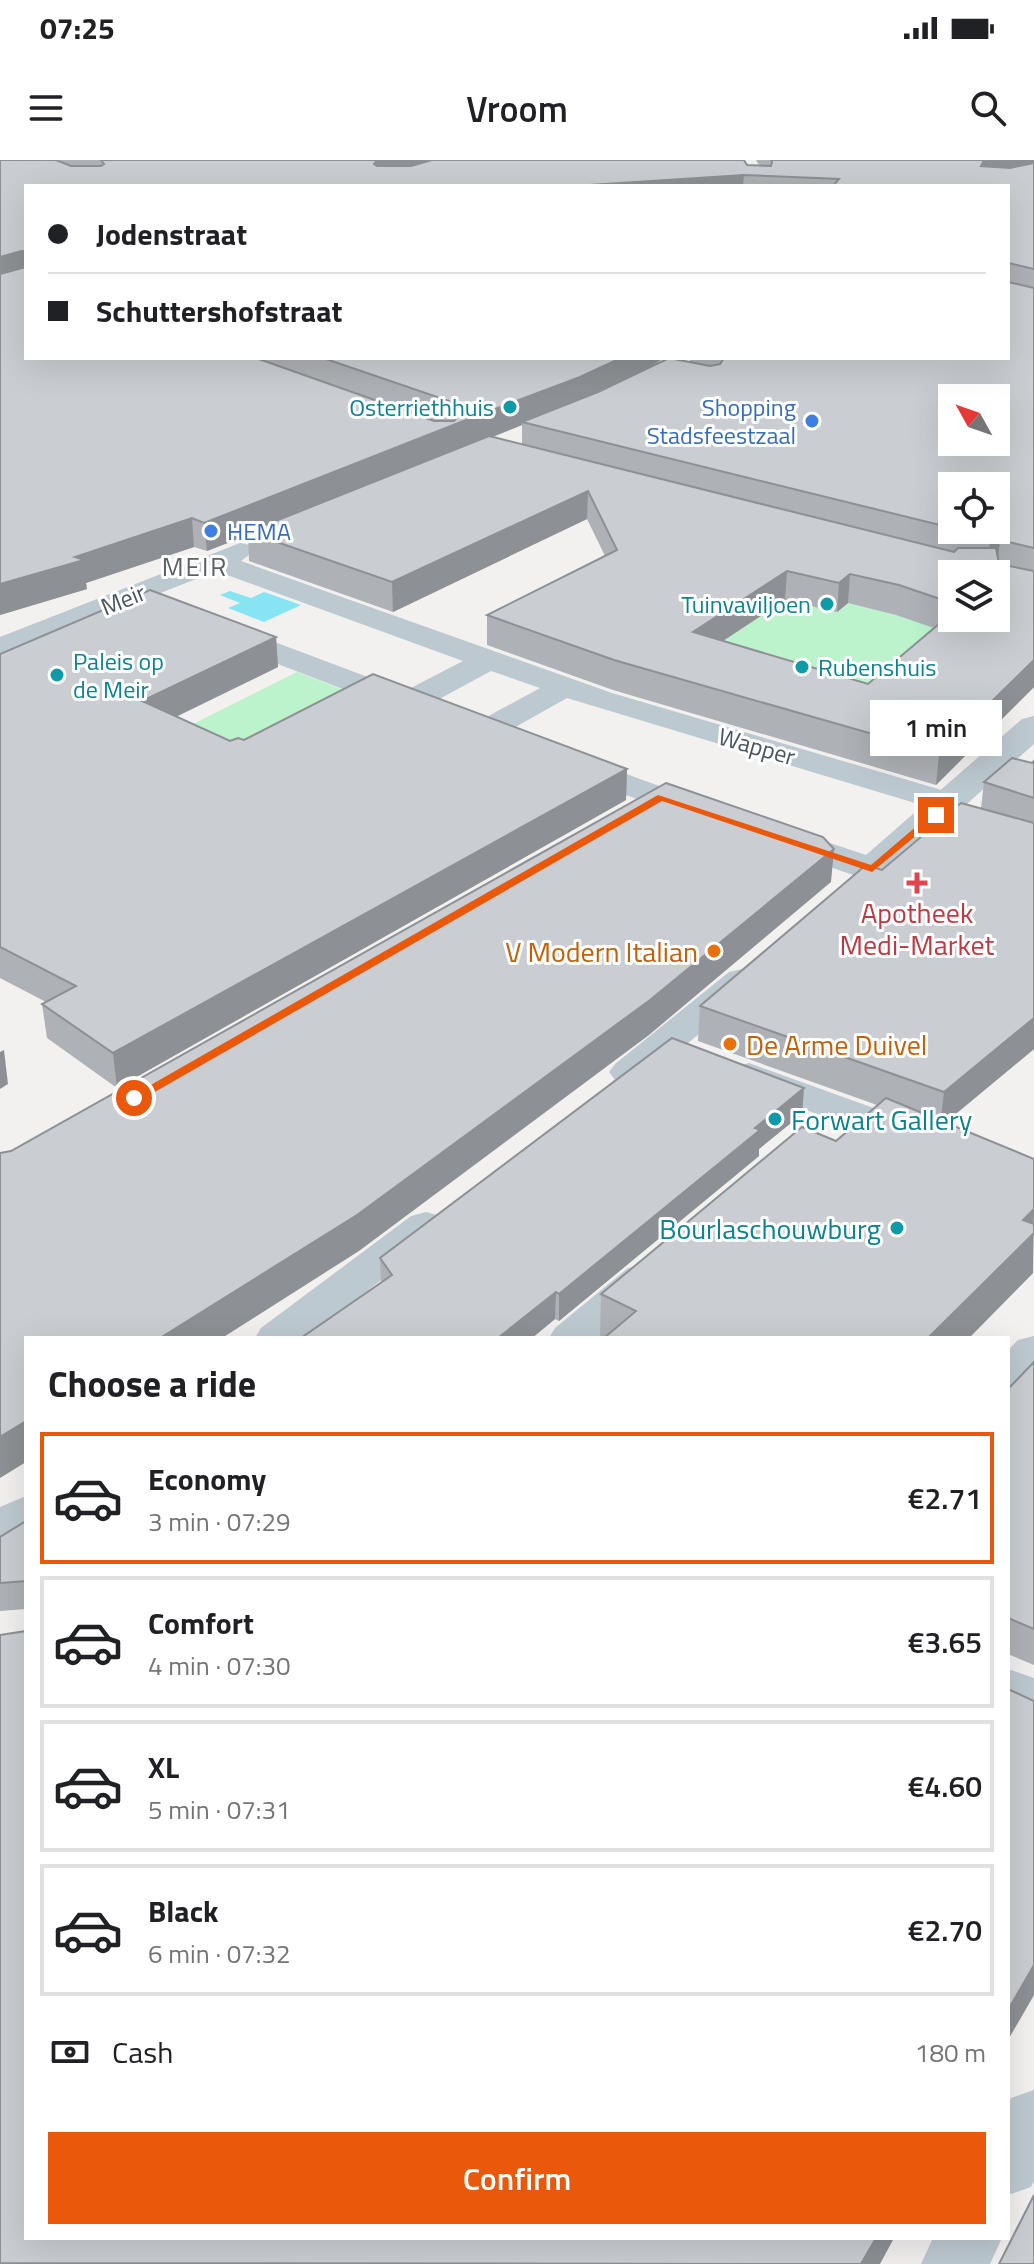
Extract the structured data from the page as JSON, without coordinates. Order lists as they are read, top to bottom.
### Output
{
  "streets": {
    "street": ["Meir", "Wapper"]
  },
  "crossings": [
    ["Meir", "Wapper"]
  ],
  "districts": ["MEIR"],
  "places": {
    "other": [
      "Osterriethhuis",
      "Shopping Stadsfeestzaal",
      "HEMA",
      "Tuinvaviljoen",
      "Rubenshuis",
      "Paleis op de Meir",
      "V Modern Italian",
      "De Arme Duivel",
      "Forwart Gallery",
      "Bourlaschouwburg"
    ],
    "health": ["Apotheek Medi-Market"]
  },
  "north": "top left",
  "page": {
    "status": "07:25",
    "header": "Vroom",
    "banner": ["Jodenstraat", "Schuttershofstraat"],
    "bubble": "1 min",
    "heading": "Choose a ride",
    "list": [
      {
        "name": "Economy",
        "note": "3 min · 07:29",
        "value": "€2.71"
      },
      {
        "name": "Comfort",
        "note": "4 min · 07:30",
        "value": "€3.65"
      },
      {
        "name": "XL",
        "note": "5 min · 07:31",
        "value": "€4.60"
      },
      {
        "name": "Black",
        "note": "6 min · 07:32",
        "value": "€2.70"
      }
    ],
    "pay": ["Cash", "180 m"],
    "buttons": "Confirm"
  }
}
